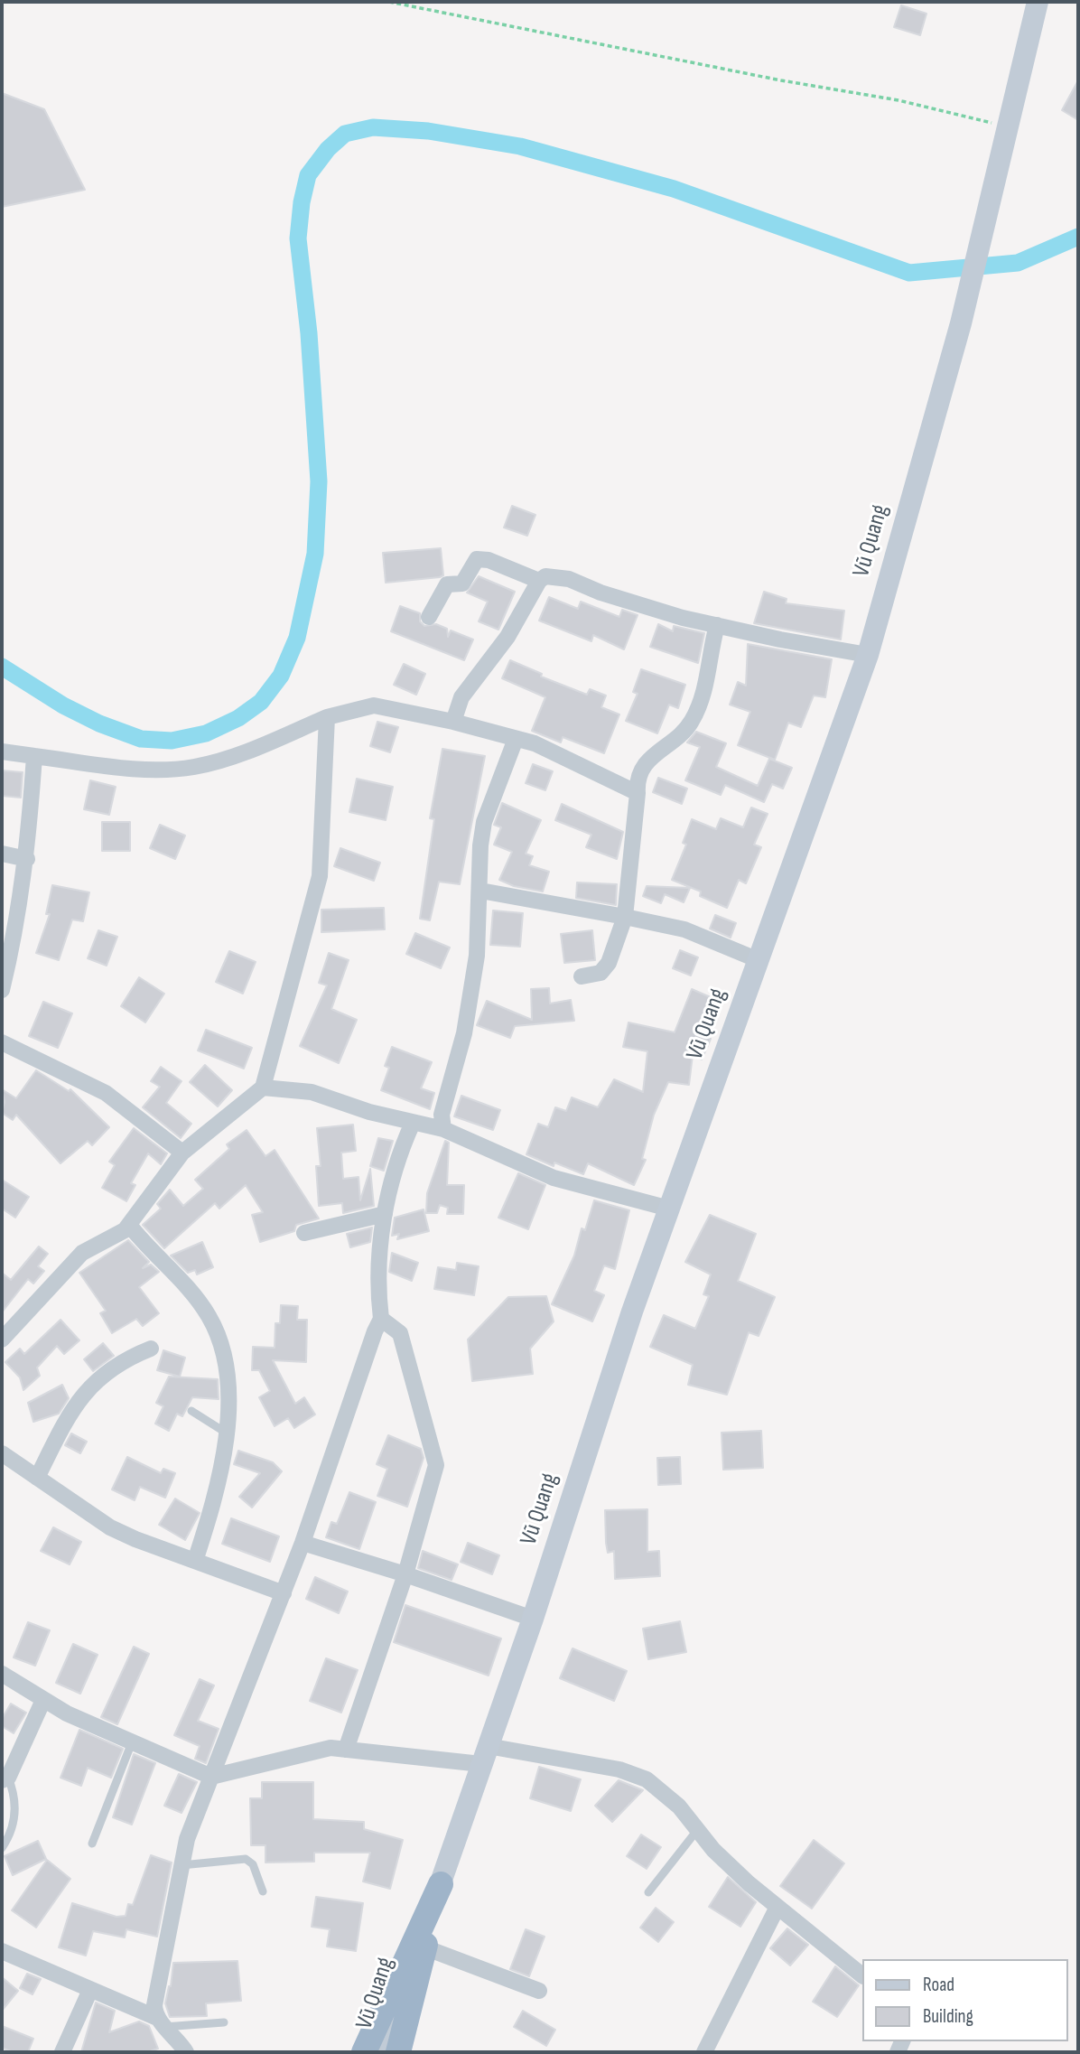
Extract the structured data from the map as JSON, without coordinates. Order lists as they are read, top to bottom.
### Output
{
  "streets": {
    "main road": ["Vũ Quang"]
  },
  "legend": ["Road", "Building"]
}
